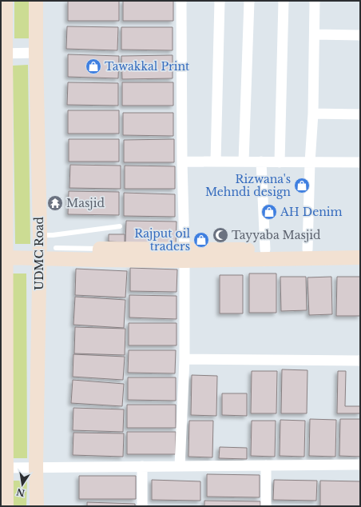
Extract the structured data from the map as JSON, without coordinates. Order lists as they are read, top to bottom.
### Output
{
  "streets": {
    "main road": ["UDMC Road"]
  },
  "places": {
    "shop": [
      "Tawakkal Print",
      "Rizwana's Mehndi design",
      "AH Denim",
      "Rajput oil traders"
    ],
    "temple": ["Masjid"],
    "mosque": ["Tayyaba Masjid"]
  },
  "north": "bottom"
}
